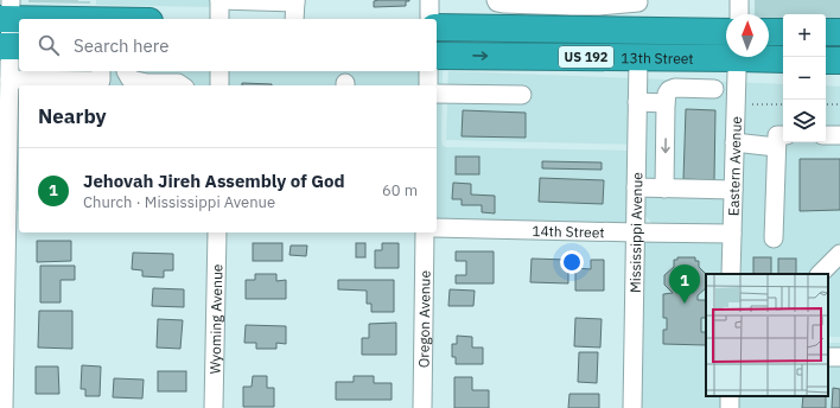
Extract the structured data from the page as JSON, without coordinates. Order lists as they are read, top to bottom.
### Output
{
  "streets": {
    "highway": ["US 192", "13th Street"],
    "street": [
      "Eastern Avenue",
      "14th Street",
      "Mississippi Avenue",
      "Wyoming Avenue",
      "Oregon Avenue"
    ]
  },
  "crossings": [
    ["13th Street", "Mississippi Avenue"],
    ["Eastern Avenue", "14th Street"],
    ["14th Street", "Mississippi Avenue"]
  ],
  "north": "top",
  "page": {
    "map_buttons": ["+", "−"],
    "search": "Search here",
    "heading": "Nearby",
    "list": [
      {
        "mark": "1",
        "name": "Jehovah Jireh Assembly of God",
        "note": "Church · Mississippi Avenue",
        "value": "60 m"
      }
    ],
    "pins": "1"
  }
}
